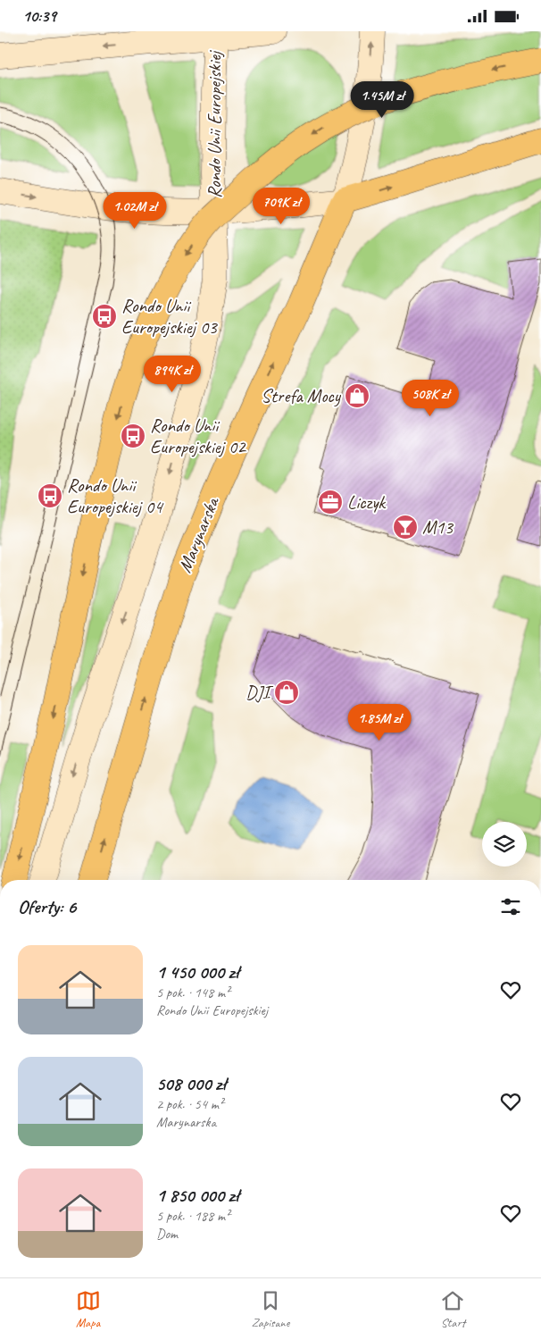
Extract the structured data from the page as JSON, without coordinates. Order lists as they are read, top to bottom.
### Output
{
  "streets": {
    "main road": ["Rondo Unii Europejskiej", "Marynarska"]
  },
  "crossings": [
    ["Rondo Unii Europejskiej", "Marynarska"]
  ],
  "places": {
    "bus stop": ["Rondo Unii Europejskiej 03", "Rondo Unii Europejskiej 02", "Rondo Unii Europejskiej 04"],
    "shop": ["Strefa Mocy", "DJI"],
    "office": ["Liczyk"],
    "bar": ["M13"]
  },
  "page": {
    "status": "10:39",
    "price": [
      "1.45M zł",
      "709K zł",
      "1.02M zł",
      "894K zł",
      "508K zł",
      "1.85M zł"
    ],
    "heading": "Oferty: 6",
    "list": [
      {
        "name": "1 450 000 zł",
        "note": "5 pok. · 148 m² · Rondo Unii Europejskiej"
      },
      {
        "name": "508 000 zł",
        "note": "2 pok. · 54 m² · Marynarska"
      },
      {
        "name": "1 850 000 zł",
        "note": "5 pok. · 188 m² · Dom"
      }
    ],
    "tabs": ["Mapa", "Zapisane", "Start"]
  }
}
